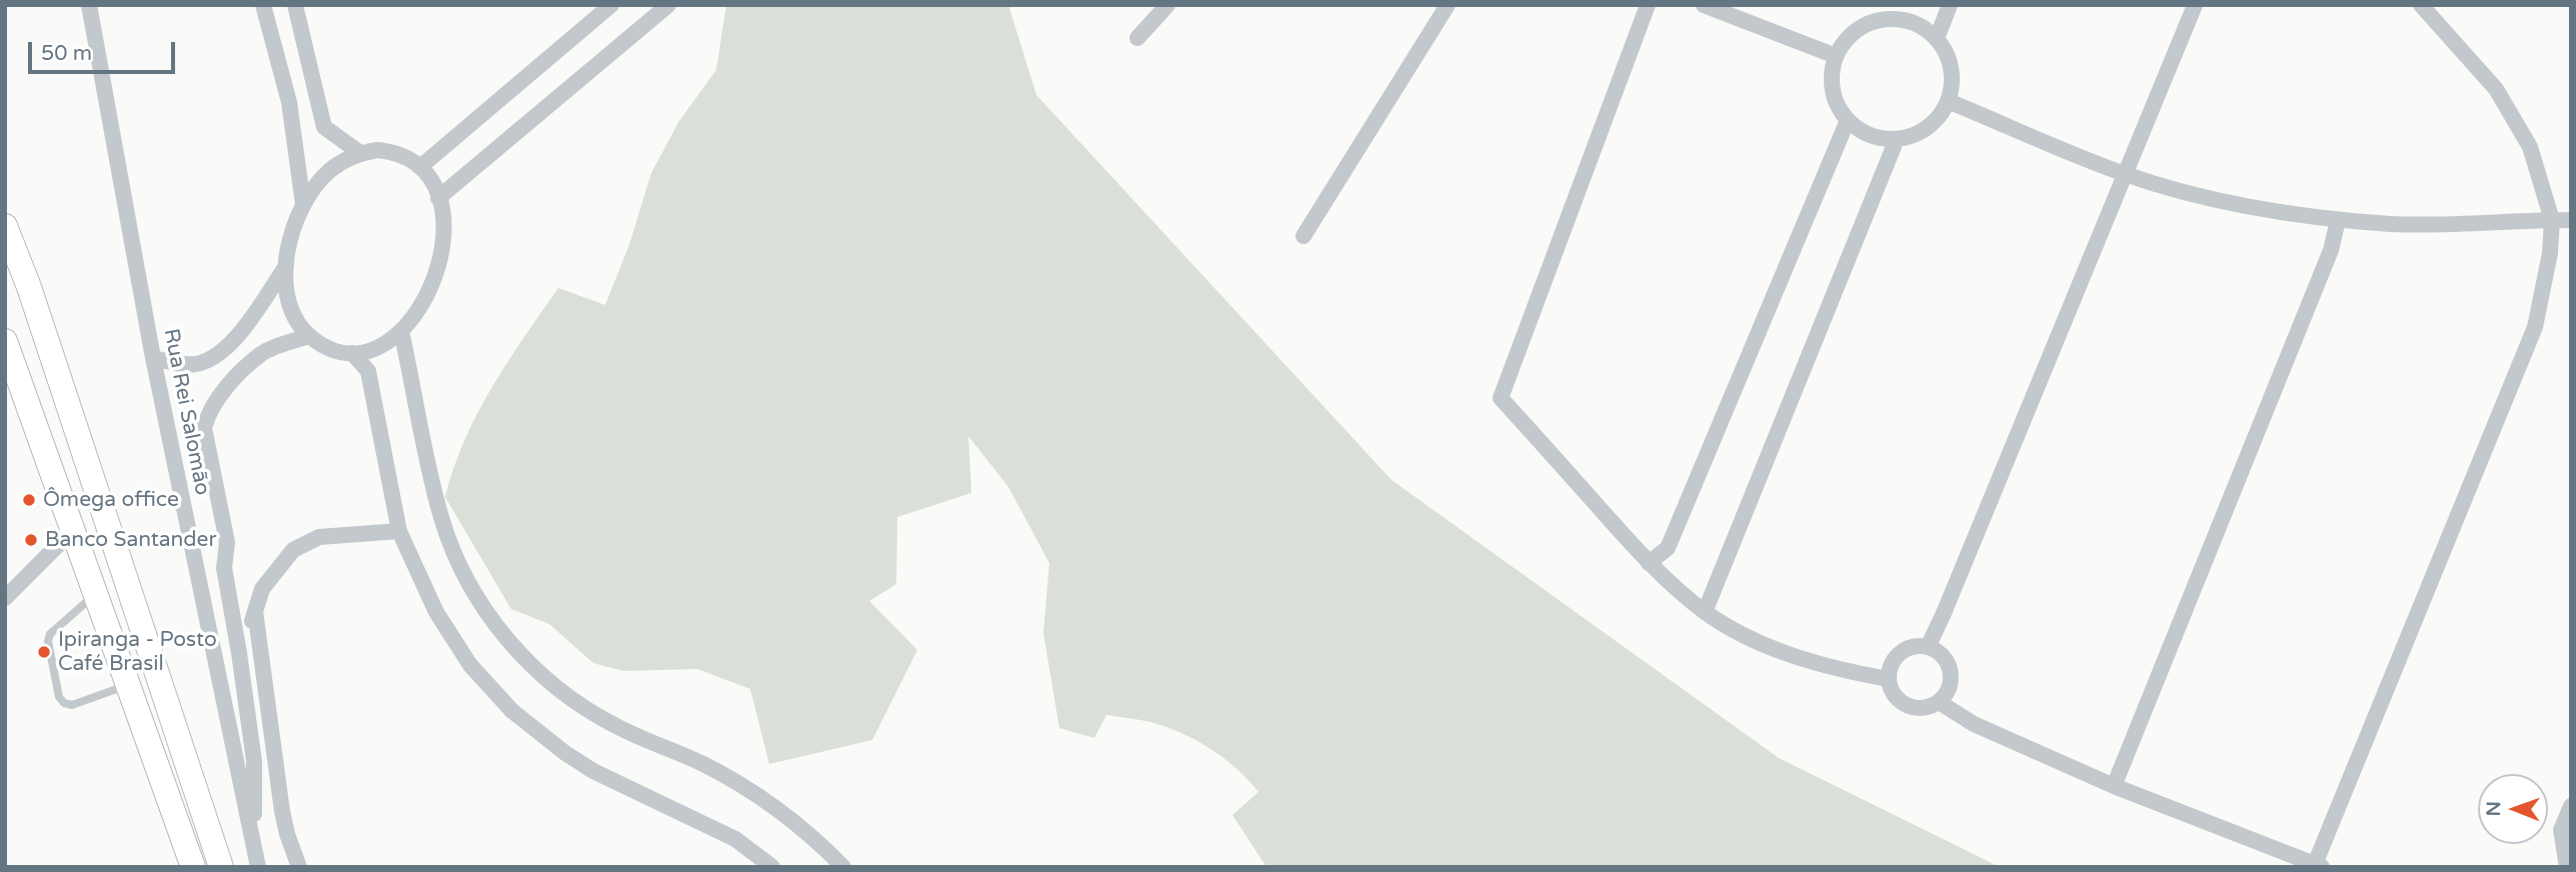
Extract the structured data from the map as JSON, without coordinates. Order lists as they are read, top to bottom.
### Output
{
  "streets": {
    "street": ["Rua Rei Salomão"]
  },
  "places": ["Ômega office", "Banco Santander", "Ipiranga - Posto Café Brasil"],
  "scale_bar": "50 m",
  "north": "left"
}
